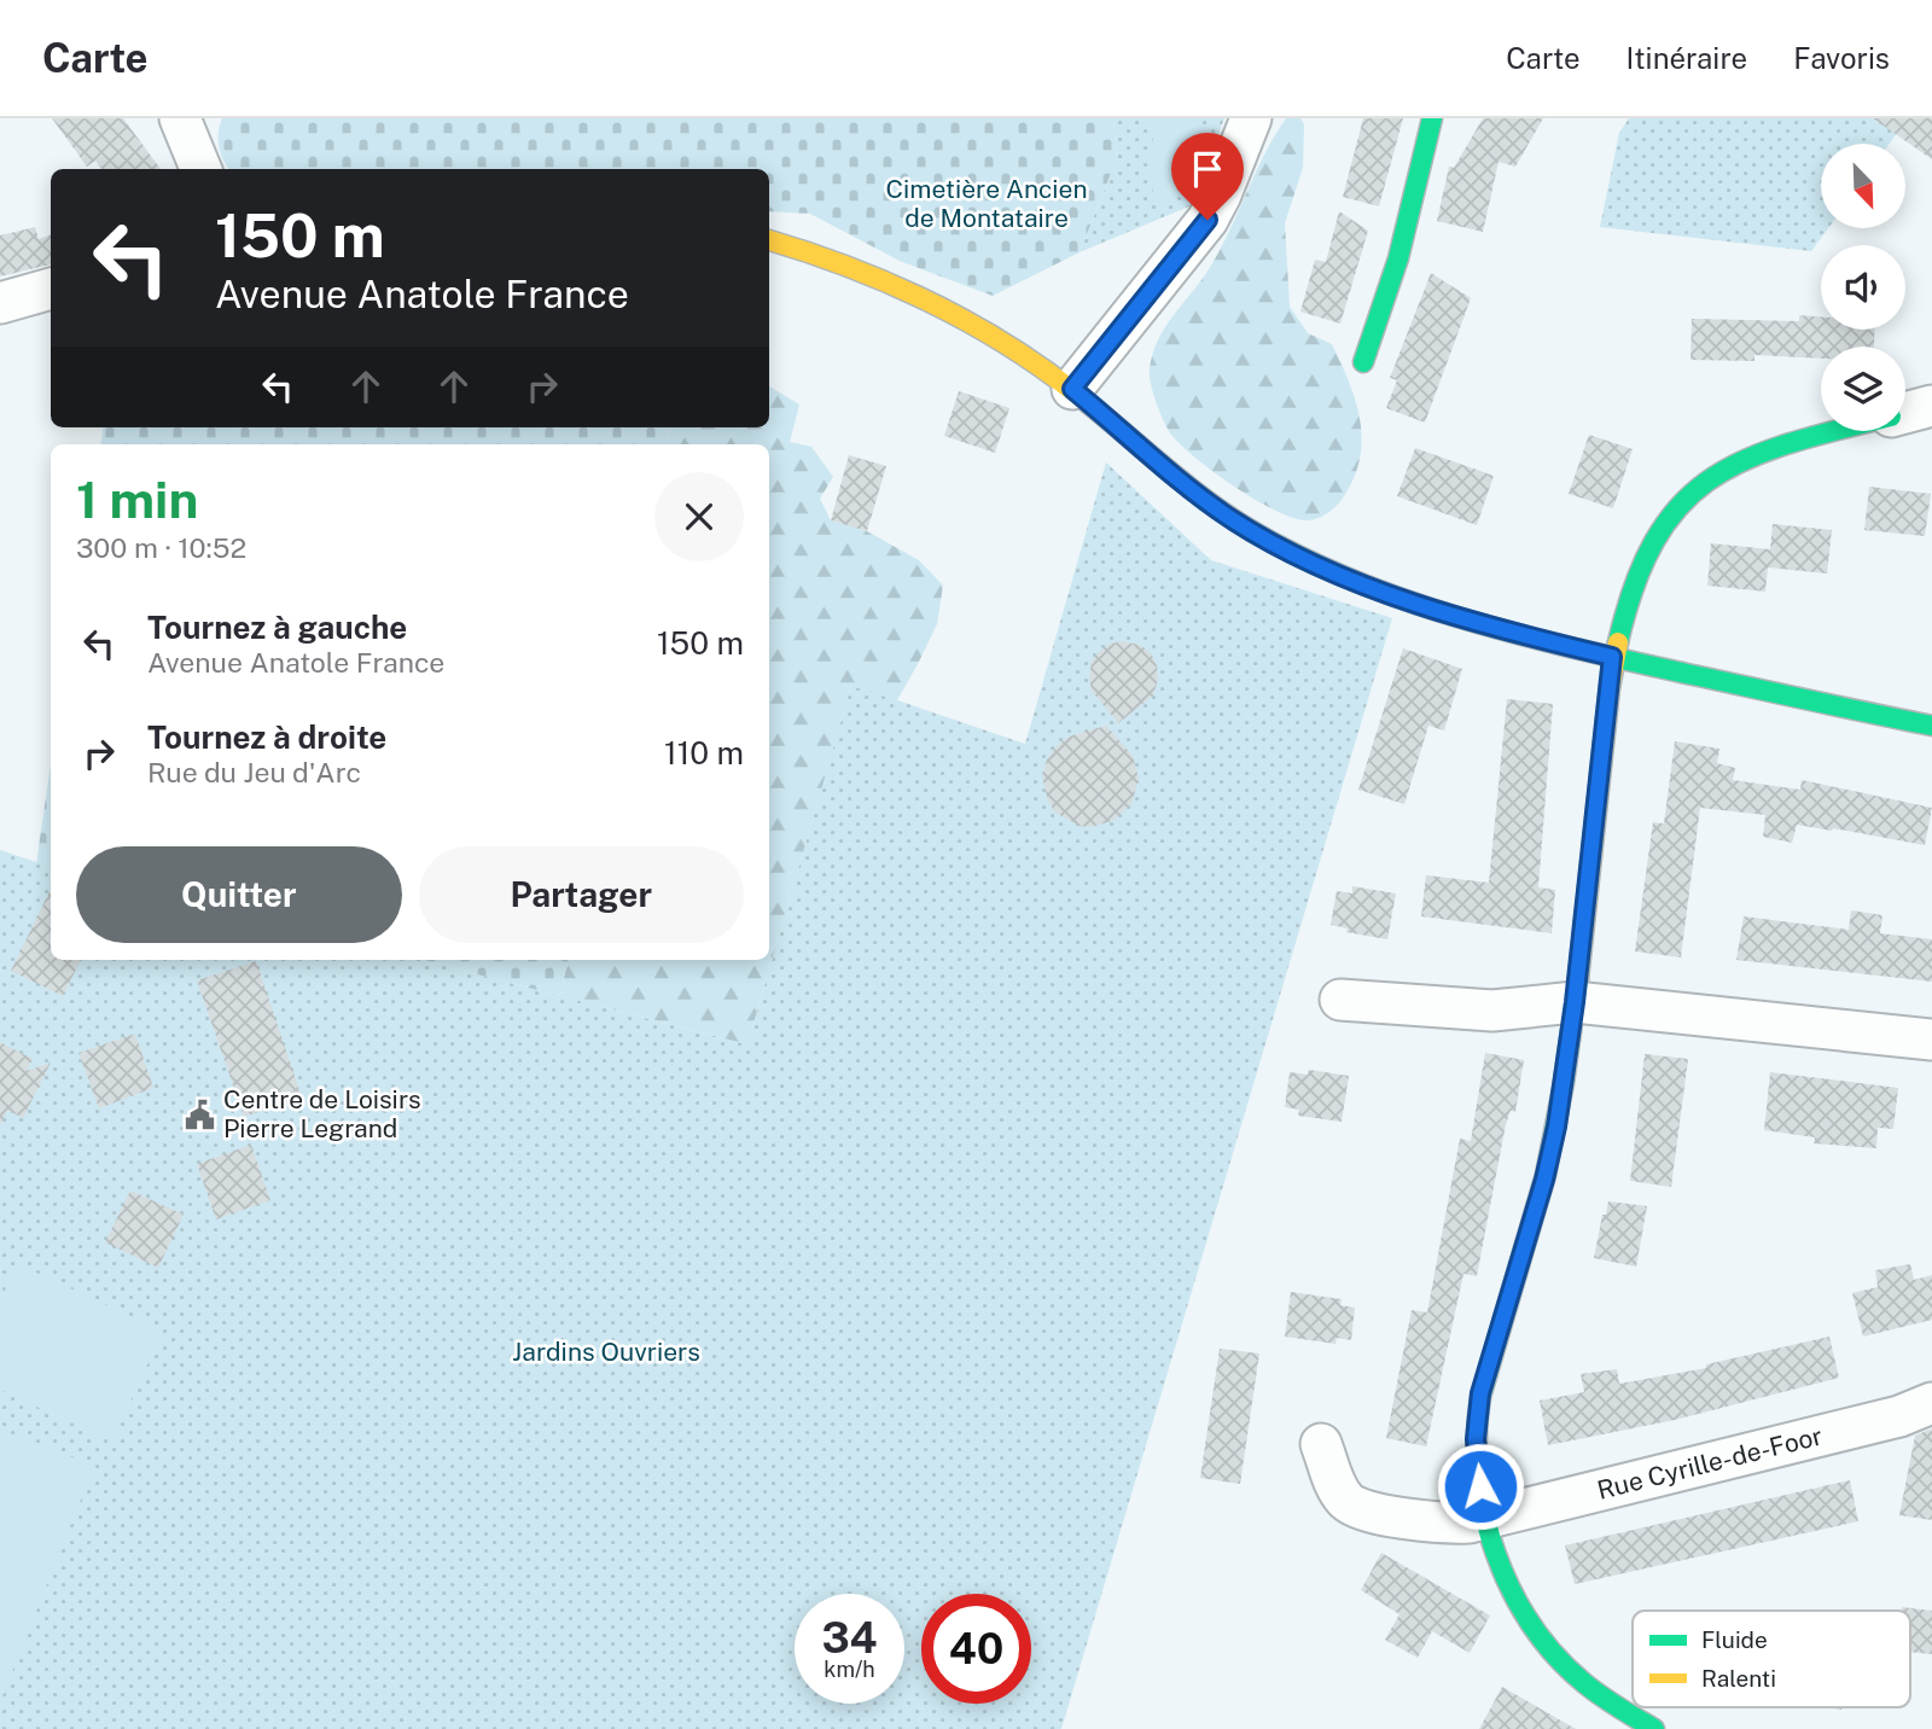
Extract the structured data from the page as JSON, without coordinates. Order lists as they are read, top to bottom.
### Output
{
  "streets": {
    "street": ["Rue Cyrille-de-Foor"]
  },
  "parks": ["Cimetière Ancien de Montataire", "Jardins Ouvriers"],
  "places": {
    "public building": ["Centre de Loisirs Pierre Legrand"]
  },
  "legend": ["Fluide", "Ralenti"],
  "north": "bottom right",
  "page": {
    "header": "Carte",
    "nav": ["Carte", "Itinéraire", "Favoris"],
    "turn": ["150 m", "Avenue Anatole France"],
    "heading": ["1 min", "300 m · 10:52"],
    "list": [
      {
        "name": "Tournez à gauche",
        "note": "Avenue Anatole France",
        "value": "150 m"
      },
      {
        "name": "Tournez à droite",
        "note": "Rue du Jeu d'Arc",
        "value": "110 m"
      }
    ],
    "buttons": ["Quitter", "Partager"],
    "speed": "34 km/h",
    "limit": "40"
  }
}
